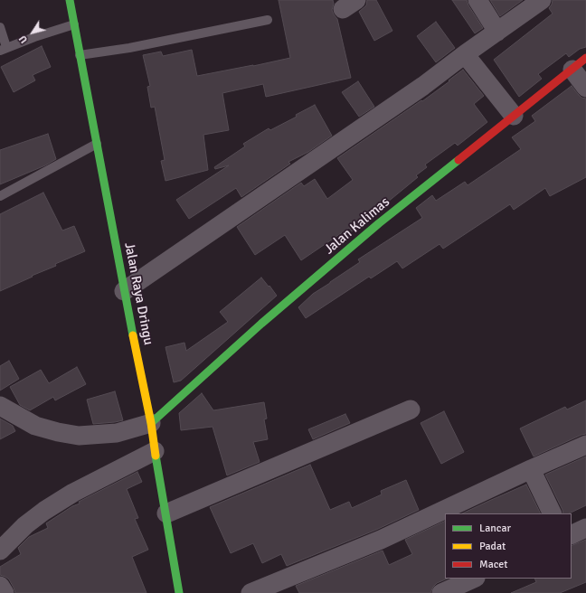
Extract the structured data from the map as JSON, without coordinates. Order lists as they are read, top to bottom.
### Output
{
  "streets": {
    "main road": ["Jalan Kalimas", "Jalan Raya Dringu"]
  },
  "crossings": [
    ["Jalan Kalimas", "Jalan Raya Dringu"]
  ],
  "legend": ["Lancar", "Padat", "Macet"],
  "north": "bottom left"
}
